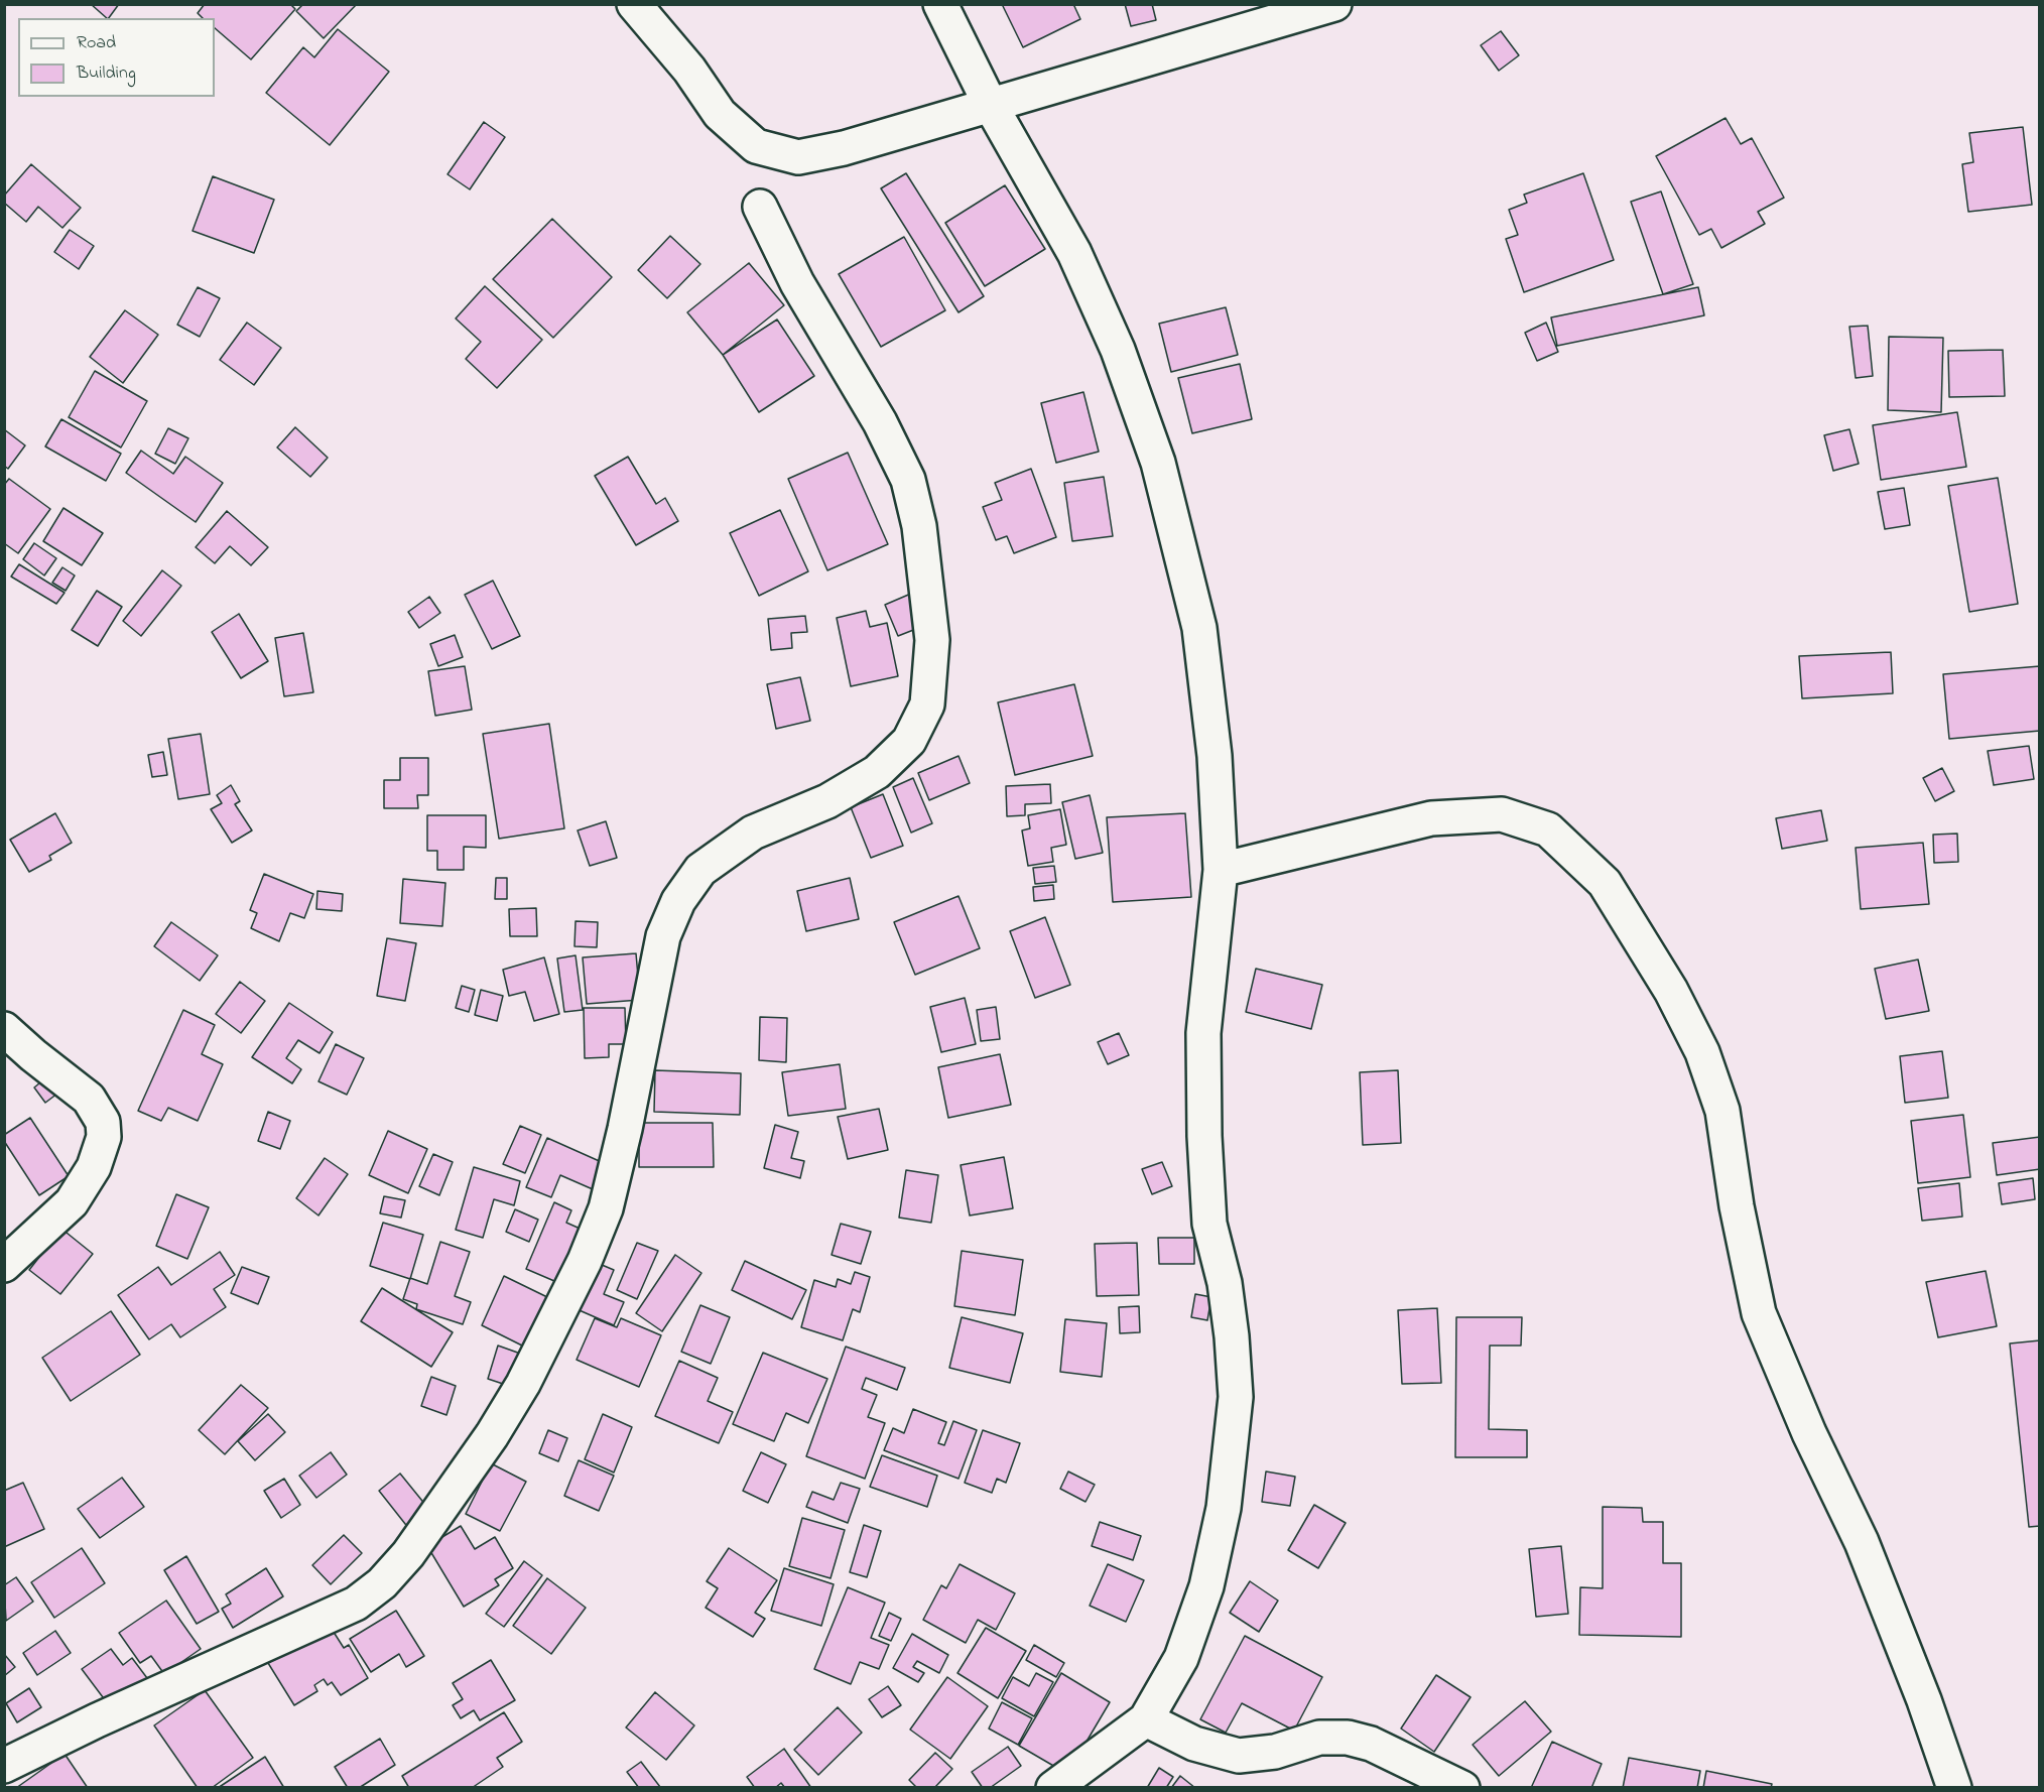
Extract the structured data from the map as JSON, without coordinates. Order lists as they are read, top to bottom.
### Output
{
  "legend": ["Road", "Building"]
}
